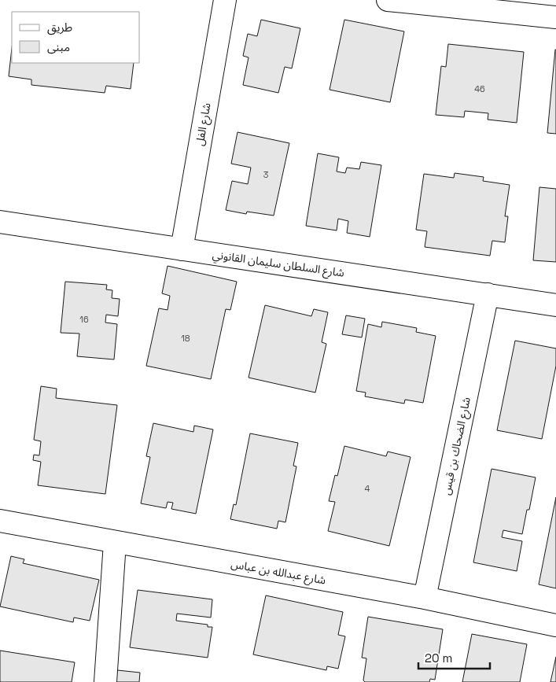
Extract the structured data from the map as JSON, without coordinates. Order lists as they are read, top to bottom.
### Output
{
  "streets": {
    "street": [
      "شارع الفل",
      "شارع السلطان سليمان القانوني",
      "شارع الضحاك بن قيس",
      "شارع عبدالله بن عباس"
    ]
  },
  "crossings": [
    ["شارع الفل", "شارع السلطان سليمان القانوني"],
    ["شارع السلطان سليمان القانوني", "شارع الضحاك بن قيس"],
    ["شارع الضحاك بن قيس", "شارع عبدالله بن عباس"]
  ],
  "house_numbers": [
    "46",
    "3",
    "16",
    "18",
    "4"
  ],
  "legend": ["طريق", "مبنى"],
  "scale_bar": "20 m"
}
